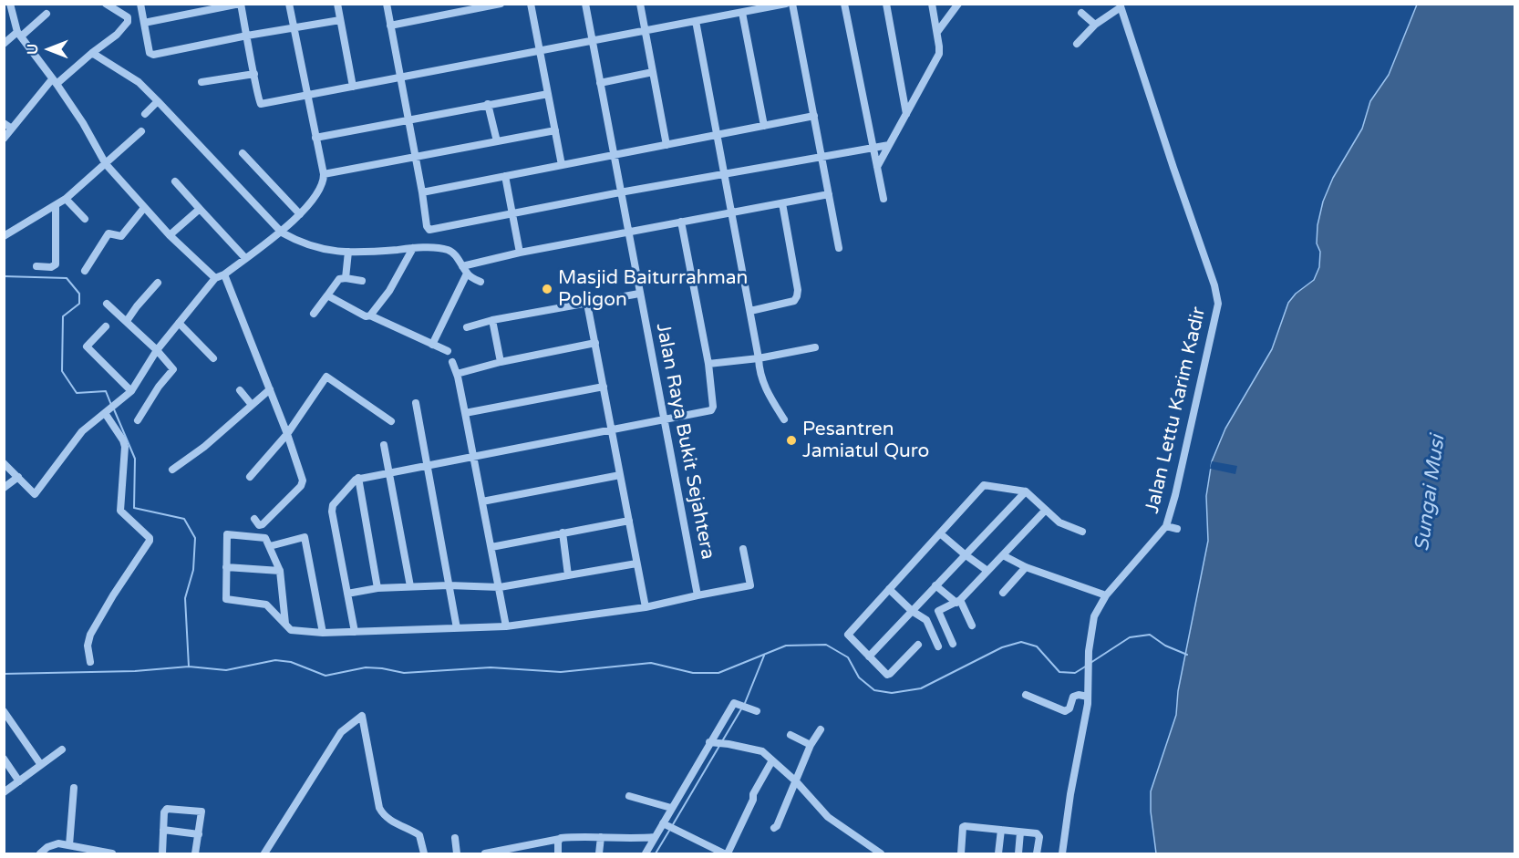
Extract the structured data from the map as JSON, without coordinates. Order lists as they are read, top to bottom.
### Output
{
  "streets": {
    "street": ["Jalan Lettu Karim Kadir", "Jalan Raya Bukit Sejahtera"]
  },
  "water": ["Sungai Musi"],
  "places": ["Masjid Baiturrahman Poligon", "Pesantren Jamiatul Quro"],
  "north": "left"
}
